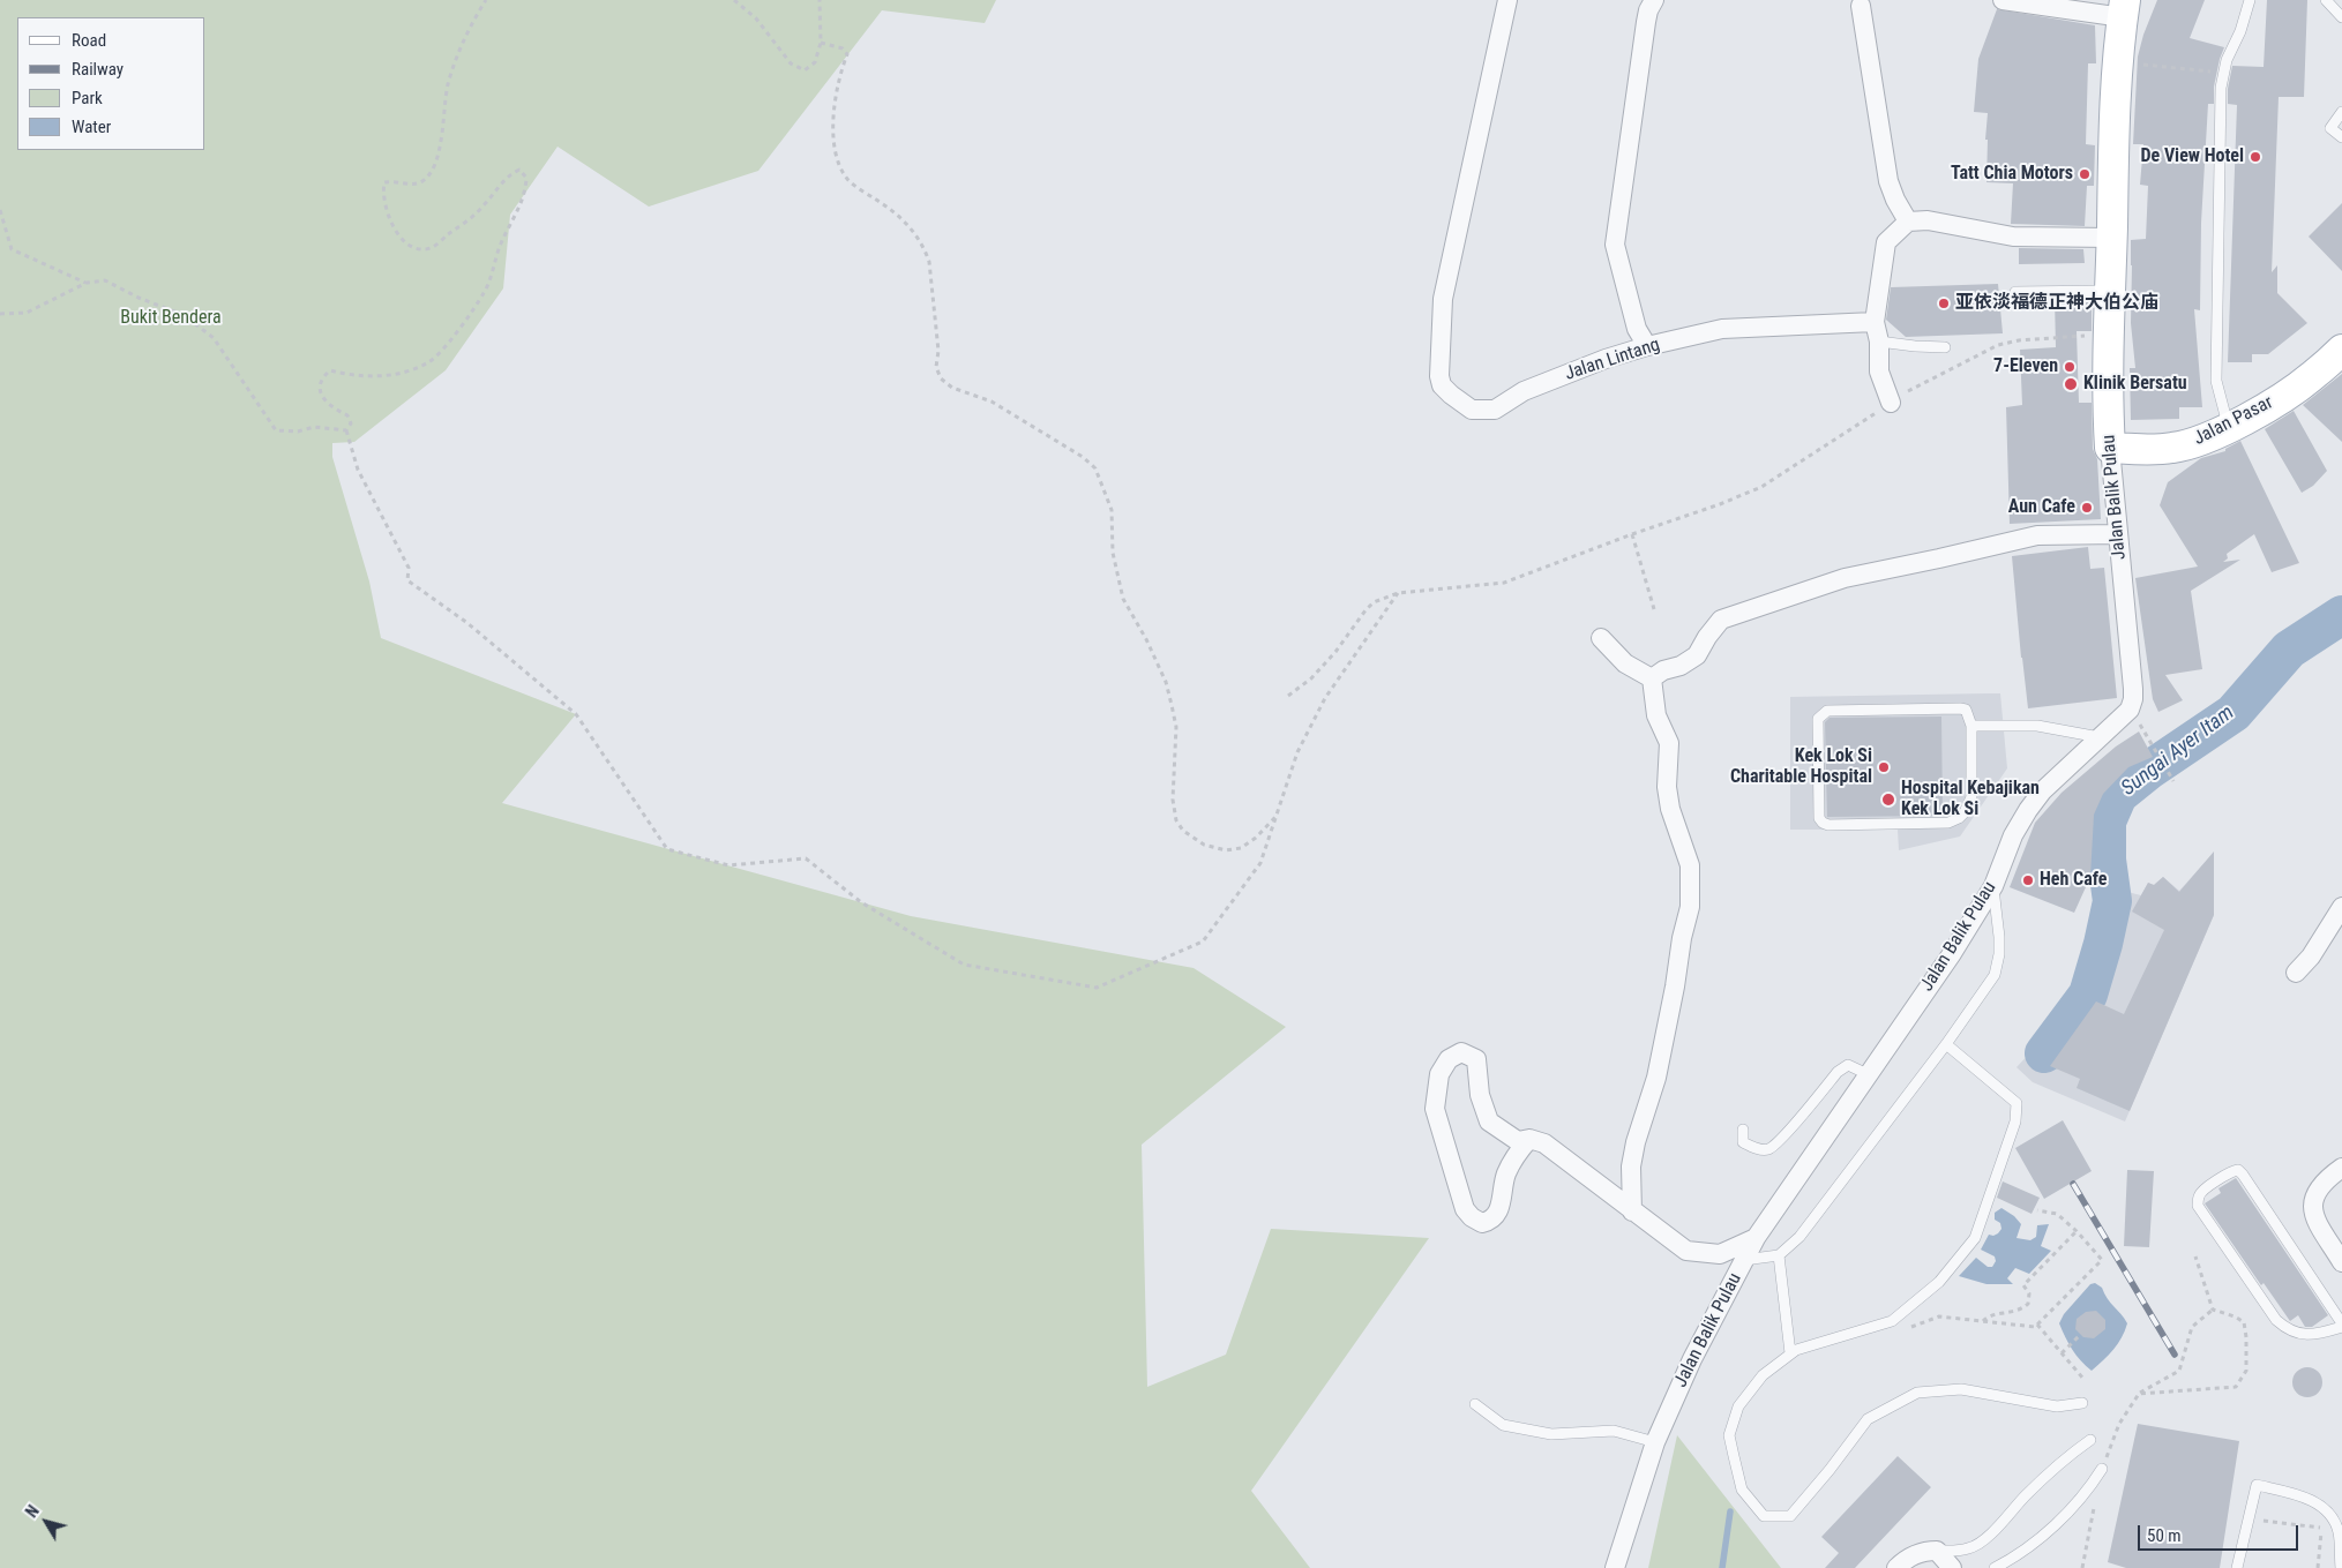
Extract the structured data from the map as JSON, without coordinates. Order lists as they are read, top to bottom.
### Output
{
  "streets": {
    "main road": ["Jalan Pasar", "Jalan Balik Pulau"],
    "street": ["Jalan Lintang"]
  },
  "crossings": [
    ["Jalan Pasar", "Jalan Balik Pulau"]
  ],
  "water": ["Sungai Ayer Itam"],
  "parks": ["Bukit Bendera"],
  "places": [
    "De View Hotel",
    "Tatt Chia Motors",
    "亚依淡福德正神大伯公庙",
    "7-Eleven",
    "Klinik Bersatu",
    "Aun Cafe",
    "Kek Lok Si Charitable Hospital",
    "Hospital Kebajikan Kek Lok Si",
    "Heh Cafe"
  ],
  "legend": [
    "Road",
    "Railway",
    "Park",
    "Water"
  ],
  "scale_bar": "50 m",
  "north": "top left"
}
